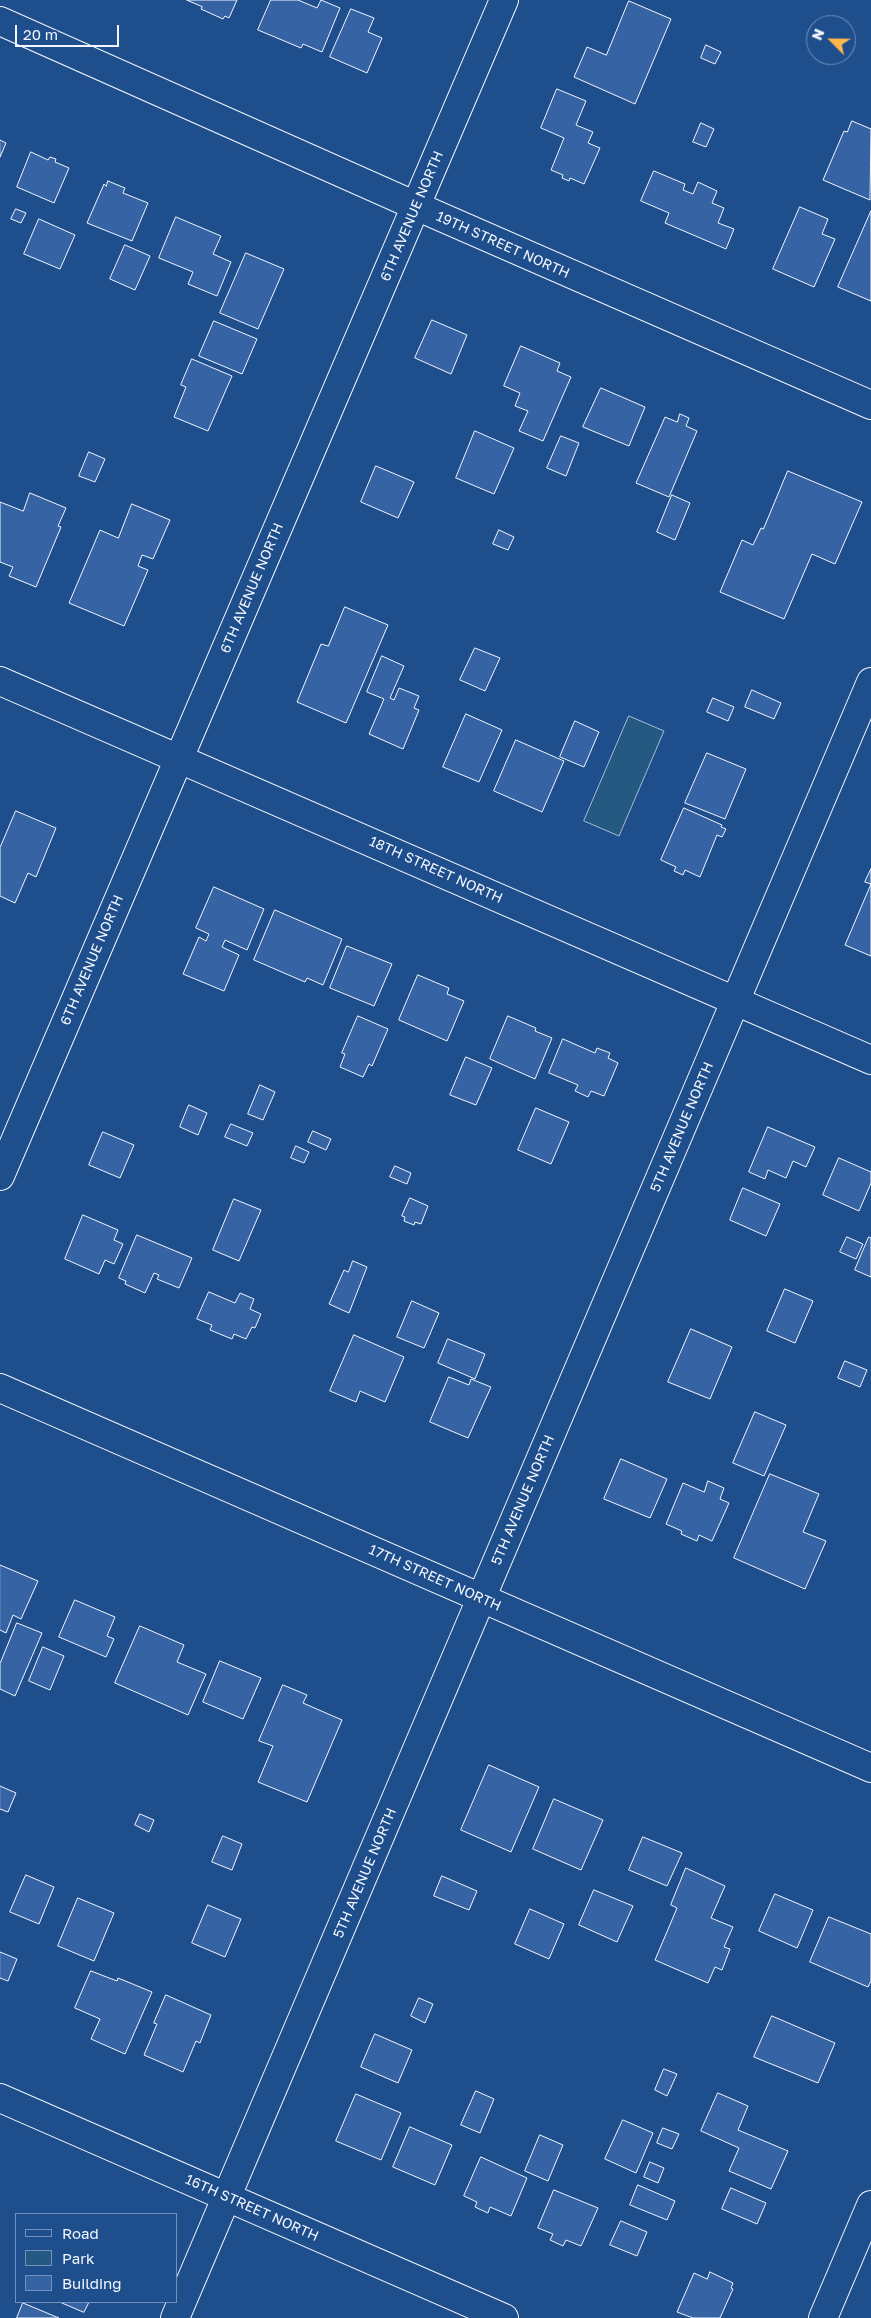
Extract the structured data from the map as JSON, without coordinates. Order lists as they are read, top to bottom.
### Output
{
  "streets": {
    "street": [
      "6TH AVENUE NORTH",
      "19TH STREET NORTH",
      "18TH STREET NORTH",
      "5TH AVENUE NORTH",
      "17TH STREET NORTH",
      "16TH STREET NORTH"
    ]
  },
  "crossings": [
    ["6TH AVENUE NORTH", "19TH STREET NORTH"],
    ["6TH AVENUE NORTH", "18TH STREET NORTH"],
    ["18TH STREET NORTH", "5TH AVENUE NORTH"],
    ["5TH AVENUE NORTH", "17TH STREET NORTH"],
    ["5TH AVENUE NORTH", "16TH STREET NORTH"]
  ],
  "legend": ["Road", "Park", "Building"],
  "scale_bar": "20 m",
  "north": "top left"
}
